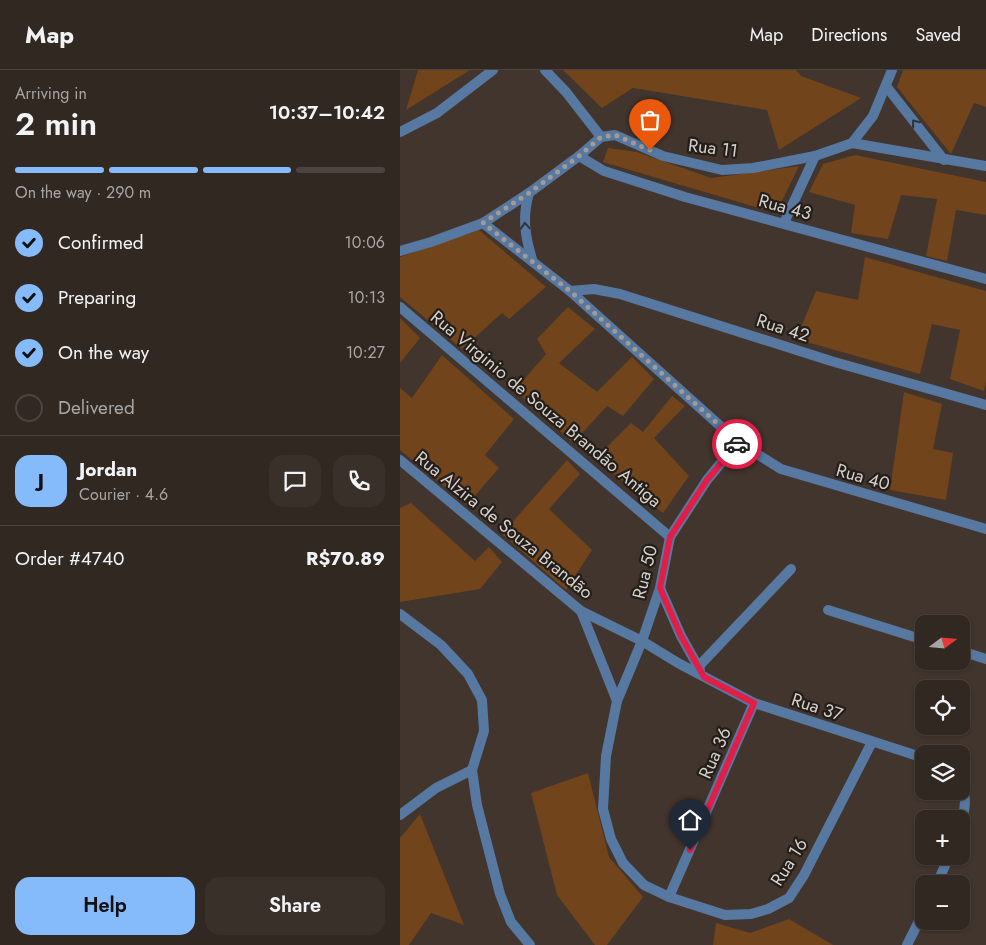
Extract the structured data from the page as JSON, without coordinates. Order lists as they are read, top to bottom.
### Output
{
  "streets": {
    "street": [
      "Rua 11",
      "Rua 43",
      "Rua 42",
      "Rua Virginio de Souza Brandão Antiga",
      "Rua 40",
      "Rua Alzira de Souza Brandão",
      "Rua 50",
      "Rua 37",
      "Rua 36",
      "Rua 16"
    ]
  },
  "crossings": [
    ["Rua 42", "Rua 40"],
    ["Rua Virginio de Souza Brandão Antiga", "Rua 50"],
    ["Rua 40", "Rua 50"],
    ["Rua Alzira de Souza Brandão", "Rua 50"],
    ["Rua Alzira de Souza Brandão", "Rua 37"],
    ["Rua Alzira de Souza Brandão", "Rua 16"],
    ["Rua 50", "Rua 37"],
    ["Rua 50", "Rua 16"],
    ["Rua 37", "Rua 36"],
    ["Rua 37", "Rua 16"],
    ["Rua 36", "Rua 16"]
  ],
  "north": "right",
  "page": {
    "header": "Map",
    "nav": ["Map", "Directions", "Saved"],
    "heading": ["2 min", "Arriving in", "10:37–10:42"],
    "panel": [
      "Jordan",
      "Courier · 4.6",
      "Order #4740",
      "R$70.89"
    ],
    "bar": "On the way · 290 m",
    "list": [
      ["Confirmed", "10:06"],
      ["Preparing", "10:13"],
      ["On the way", "10:27"],
      "Delivered"
    ],
    "round": "J",
    "map_buttons": ["+", "−"],
    "buttons": ["Help", "Share"]
  }
}
